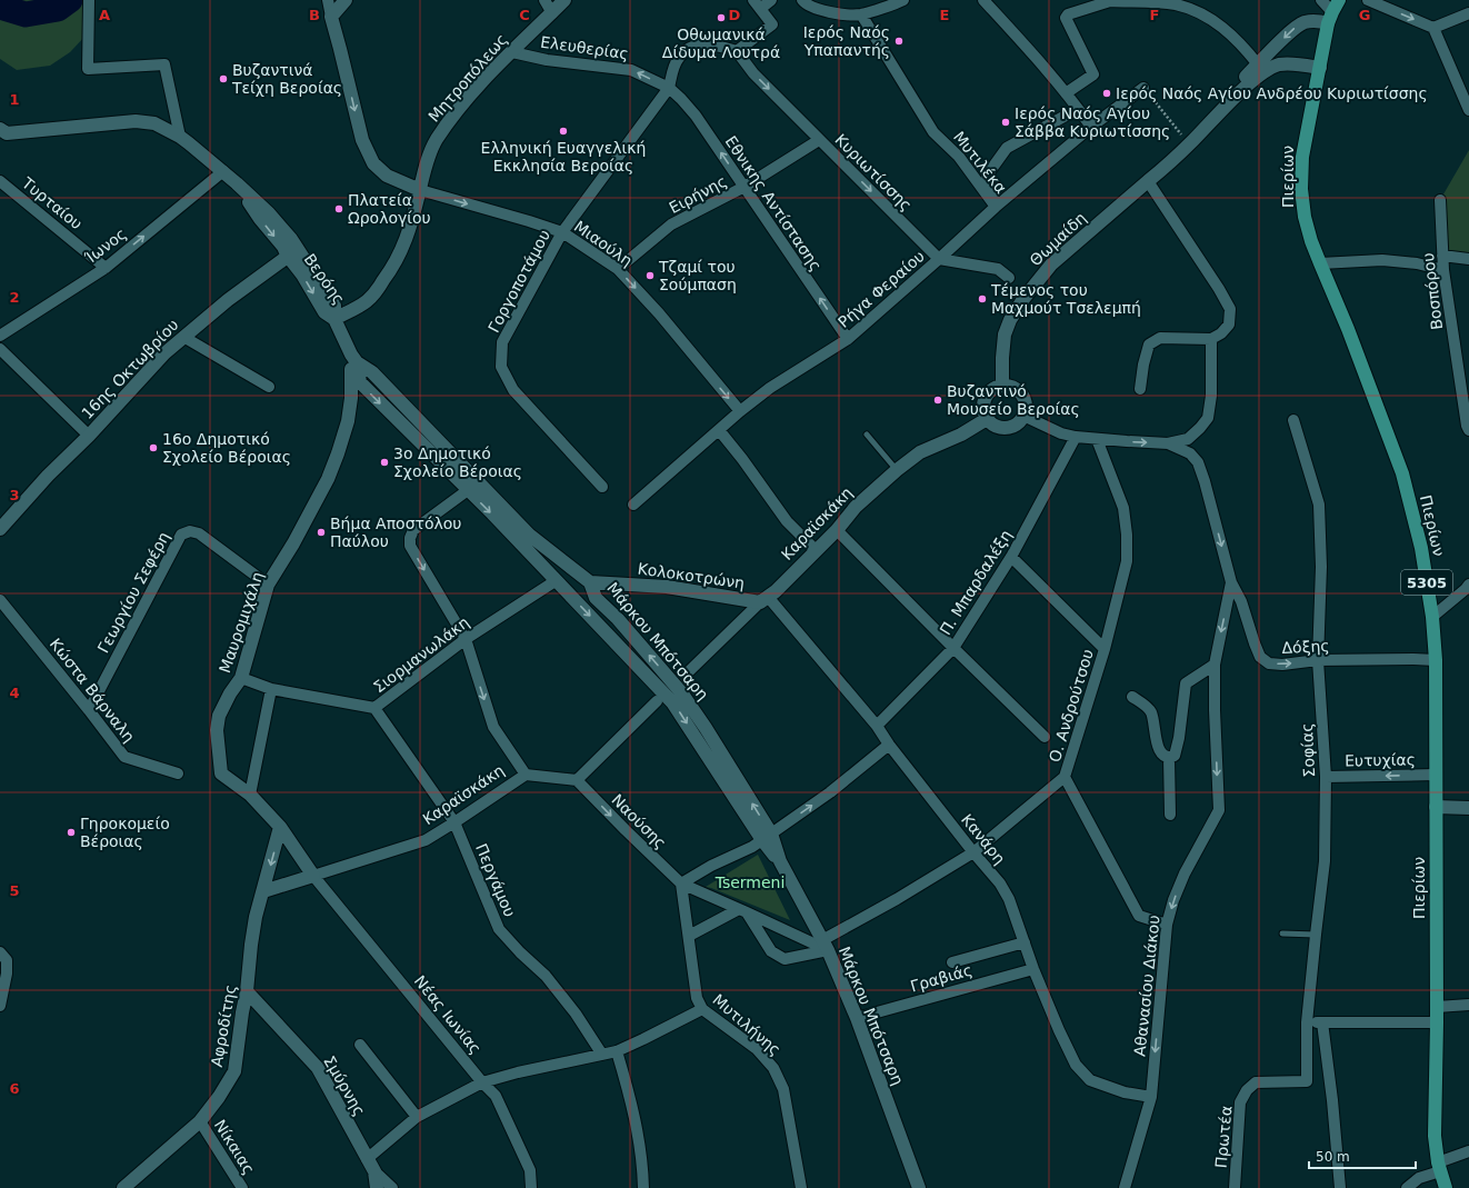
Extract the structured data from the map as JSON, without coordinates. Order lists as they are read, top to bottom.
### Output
{
  "streets": {
    "main road": ["Πιερίων", "5305"],
    "street": [
      "Ελευθερίας",
      "Μητροπόλεως",
      "Μυτιλέκα",
      "Κυριωτίσσης",
      "Ειρήνης",
      "Τυρταίου",
      "Εθνικης Αντίστασης",
      "Θωμαίδη",
      "Μιαούλη",
      "Ίωνος",
      "Βερόης",
      "Γοργοποτάμου",
      "Ρήγα Φεραίου",
      "Βοσπόρου",
      "16ης Οκτωβρίου",
      "Καραϊσκάκη",
      "Κολοκοτρώνη",
      "Π. Μπαρδαλέξη",
      "Γεωργίου Σεφέρη",
      "Μαυρομιχάλη",
      "Μάρκου Μπότσαρη",
      "Δόξης",
      "Σιορμανωλάκη",
      "Κώστα Βάρναλη",
      "Ο. Ανδρούτσου",
      "Σοφίας",
      "Ευτυχίας",
      "Ναούσης",
      "Κανάρη",
      "Περγάμου",
      "Γραβιάς",
      "Αθανασίου Διάκου",
      "Νέας Ιωνίας",
      "Mυτιλήνης",
      "Αφροδίτης",
      "Σμύρνης",
      "Πρωτέα",
      "Νίκαιας"
    ]
  },
  "crossings": [
    ["Ελευθερίας", "Μητροπόλεως"],
    ["Ελευθερίας", "Εθνικης Αντίστασης"],
    ["Ελευθερίας", "Γοργοποτάμου"],
    ["Μητροπόλεως", "Μιαούλη"],
    ["Μητροπόλεως", "Βερόης"],
    ["Μητροπόλεως", "Μάρκου Μπότσαρη"],
    ["Μυτιλέκα", "Ρήγα Φεραίου"],
    ["Κυριωτίσσης", "Ειρήνης"],
    ["Κυριωτίσσης", "Ρήγα Φεραίου"],
    ["Πιερίων", "Θωμαίδη"],
    ["Πιερίων", "Δόξης"],
    ["Πιερίων", "Ευτυχίας"],
    ["Ειρήνης", "Εθνικης Αντίστασης"],
    ["Ειρήνης", "Μιαούλη"],
    ["Τυρταίου", "Ίωνος"],
    ["Εθνικης Αντίστασης", "Γοργοποτάμου"],
    ["Εθνικης Αντίστασης", "Ρήγα Φεραίου"],
    ["Θωμαίδη", "Καραϊσκάκη"],
    ["Μιαούλη", "Γοργοποτάμου"],
    ["Μιαούλη", "Ρήγα Φεραίου"],
    ["Ίωνος", "Βερόης"],
    ["Βερόης", "16ης Οκτωβρίου"],
    ["Βερόης", "Μάρκου Μπότσαρη"],
    ["Καραϊσκάκη", "Κολοκοτρώνη"],
    ["Καραϊσκάκη", "Μαυρομιχάλη"],
    ["Καραϊσκάκη", "Ναούσης"],
    ["Καραϊσκάκη", "Κανάρη"],
    ["Καραϊσκάκη", "Περγάμου"],
    ["Καραϊσκάκη", "Νέας Ιωνίας"],
    ["Καραϊσκάκη", "Αφροδίτης"],
    ["Κολοκοτρώνη", "Μάρκου Μπότσαρη"],
    ["Κολοκοτρώνη", "Κανάρη"],
    ["Π. Μπαρδαλέξη", "Κανάρη"],
    ["Γεωργίου Σεφέρη", "Μαυρομιχάλη"],
    ["Γεωργίου Σεφέρη", "Κώστα Βάρναλη"],
    ["Μαυρομιχάλη", "Μάρκου Μπότσαρη"],
    ["Μαυρομιχάλη", "Σιορμανωλάκη"],
    ["Μαυρομιχάλη", "Νέας Ιωνίας"],
    ["Μαυρομιχάλη", "Αφροδίτης"],
    ["Μάρκου Μπότσαρη", "Σιορμανωλάκη"],
    ["Μάρκου Μπότσαρη", "Ο. Ανδρούτσου"],
    ["Μάρκου Μπότσαρη", "Ναούσης"],
    ["Μάρκου Μπότσαρη", "Γραβιάς"],
    ["Δόξης", "Σοφίας"],
    ["Δόξης", "Αθανασίου Διάκου"],
    ["Σιορμανωλάκη", "Περγάμου"],
    ["Ο. Ανδρούτσου", "Ναούσης"],
    ["Ο. Ανδρούτσου", "Κανάρη"],
    ["Σοφίας", "Ευτυχίας"],
    ["Σοφίας", "Πρωτέα"],
    ["Ναούσης", "Mυτιλήνης"],
    ["Κανάρη", "Γραβιάς"],
    ["Κανάρη", "Αθανασίου Διάκου"],
    ["Αφροδίτης", "Σμύρνης"],
    ["Αφροδίτης", "Νίκαιας"]
  ],
  "one_way": [
    "Ελευθερίας",
    "Κυριωτίσσης",
    "Εθνικης Αντίστασης",
    "Μιαούλη",
    "Ίωνος",
    "Δόξης",
    "Ευτυχίας",
    "Ναούσης",
    "Αθανασίου Διάκου"
  ],
  "parks": ["Tsermeni"],
  "places": [
    "Οθωμανικά Δίδυμα Λουτρά",
    "Ιερός Ναός Υπαπαντής",
    "Βυζαντινά Τείχη Βεροίας",
    "Ιερός Ναός Αγίου Ανδρέου Κυριωτίσσης",
    "Ιερός Ναός Αγίου Σάββα Κυριωτίσσης",
    "Ελληνική Ευαγγελική Εκκλησία Βεροίας",
    "Πλατεία Ωρολογίου",
    "Τζαμί του Σούμπαση",
    "Τέμενος του Μαχμούτ Τσελεμπή",
    "Βυζαντινό Μουσείο Βεροίας",
    "16ο Δημοτικό Σχολείο Βέροιας",
    "3ο Δημοτικό Σχολείο Βέροιας",
    "Βήμα Αποστόλου Παύλου",
    "Γηροκομείο Βέροιας"
  ],
  "scale_bar": "50 m",
  "grid": {
    "columns": [
      "A",
      "B",
      "C",
      "D",
      "E",
      "F",
      "G"
    ],
    "rows": [
      "1",
      "2",
      "3",
      "4",
      "5",
      "6"
    ]
  }
}
